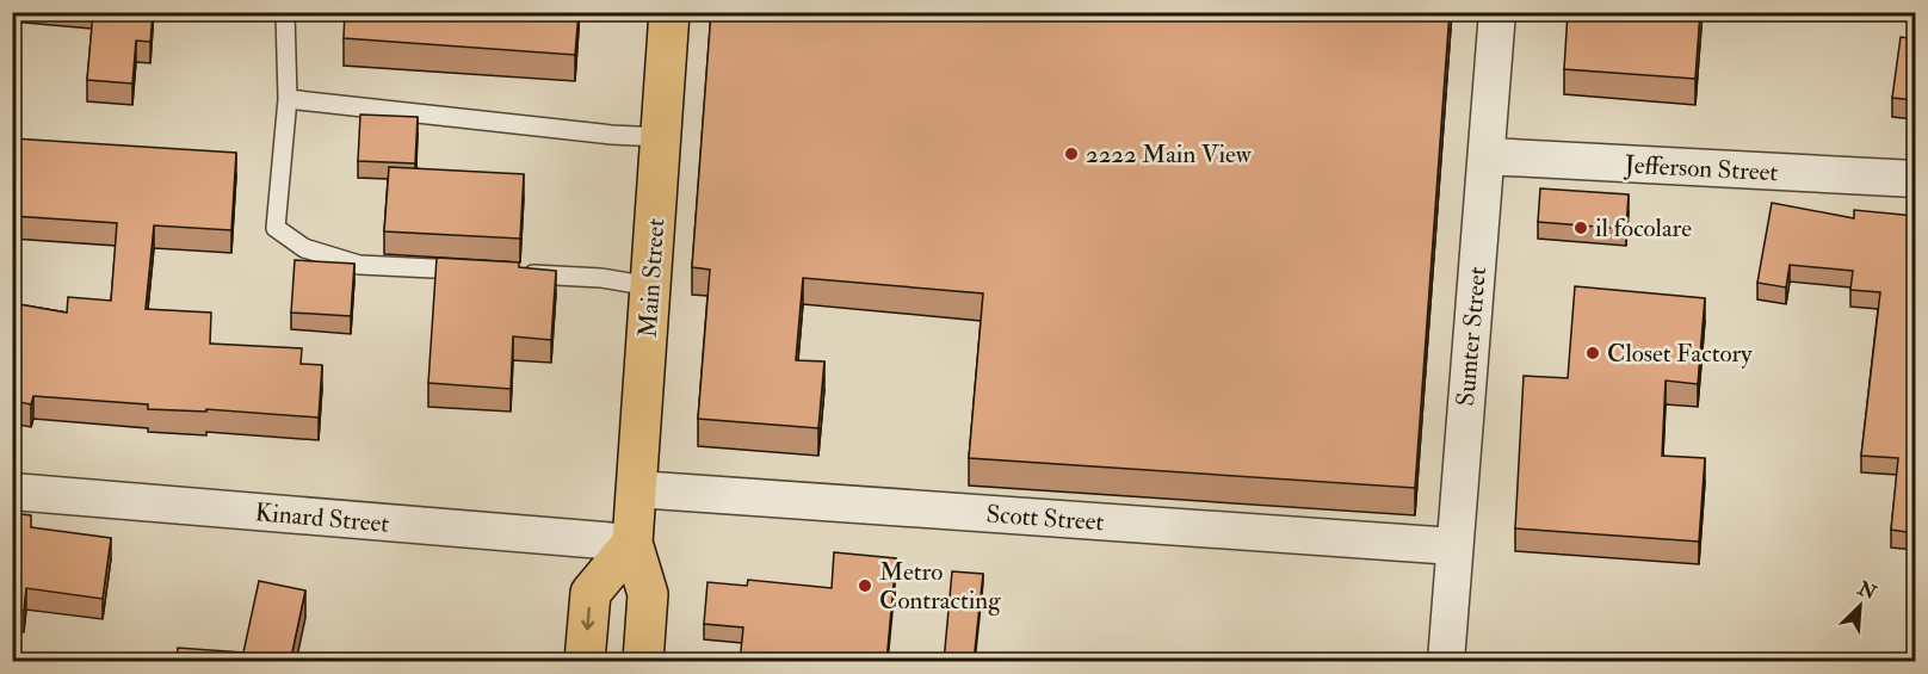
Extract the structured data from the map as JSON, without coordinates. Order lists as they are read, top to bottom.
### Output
{
  "streets": {
    "main road": ["Main Street"],
    "street": [
      "Jefferson Street",
      "Sumter Street",
      "Kinard Street",
      "Scott Street"
    ]
  },
  "crossings": [
    ["Jefferson Street", "Sumter Street"],
    ["Main Street", "Kinard Street"],
    ["Main Street", "Scott Street"],
    ["Sumter Street", "Scott Street"]
  ],
  "places": [
    "2222 Main View",
    "il focolare",
    "Closet Factory",
    "Metro Contracting"
  ],
  "north": "top right"
}
